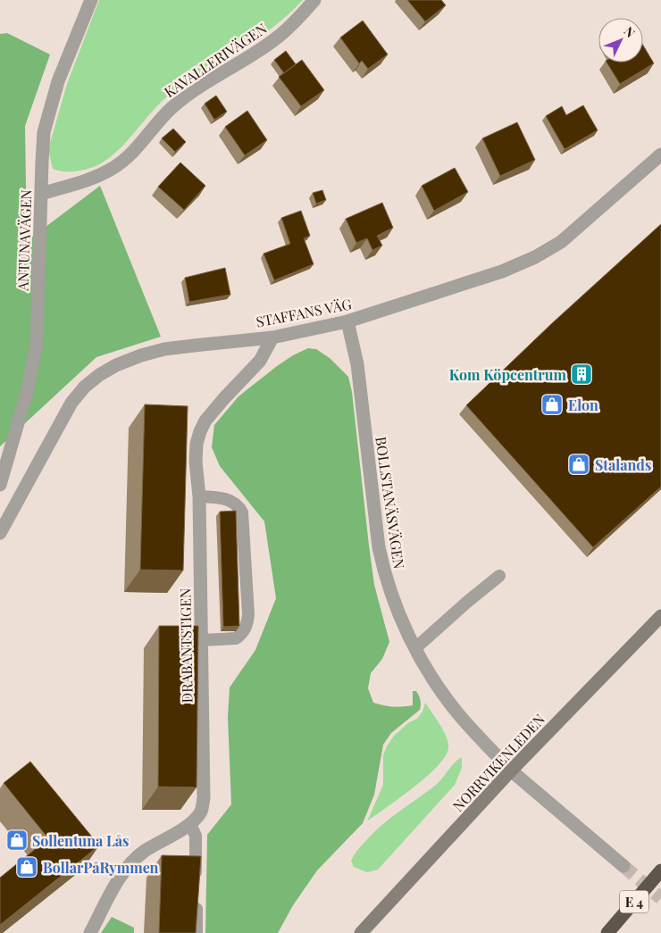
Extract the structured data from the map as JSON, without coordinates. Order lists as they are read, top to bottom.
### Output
{
  "streets": {
    "highway": ["E 4"],
    "main road": ["NORRVIKENLEDEN"],
    "street": [
      "KAVALLERIVÄGEN",
      "ANTUNAVÄGEN",
      "STAFFANS VÄG",
      "BOLLSTANÄSVÄGEN",
      "DRABANTSTIGEN"
    ]
  },
  "crossings": [
    ["KAVALLERIVÄGEN", "ANTUNAVÄGEN"],
    ["STAFFANS VÄG", "BOLLSTANÄSVÄGEN"],
    ["STAFFANS VÄG", "DRABANTSTIGEN"],
    ["BOLLSTANÄSVÄGEN", "NORRVIKENLEDEN"]
  ],
  "places": {
    "building": ["Kom Köpcentrum"],
    "shop": [
      "Elon",
      "Stalands",
      "Sollentuna Lås",
      "BollarPåRymmen"
    ]
  },
  "north": "top right"
}
